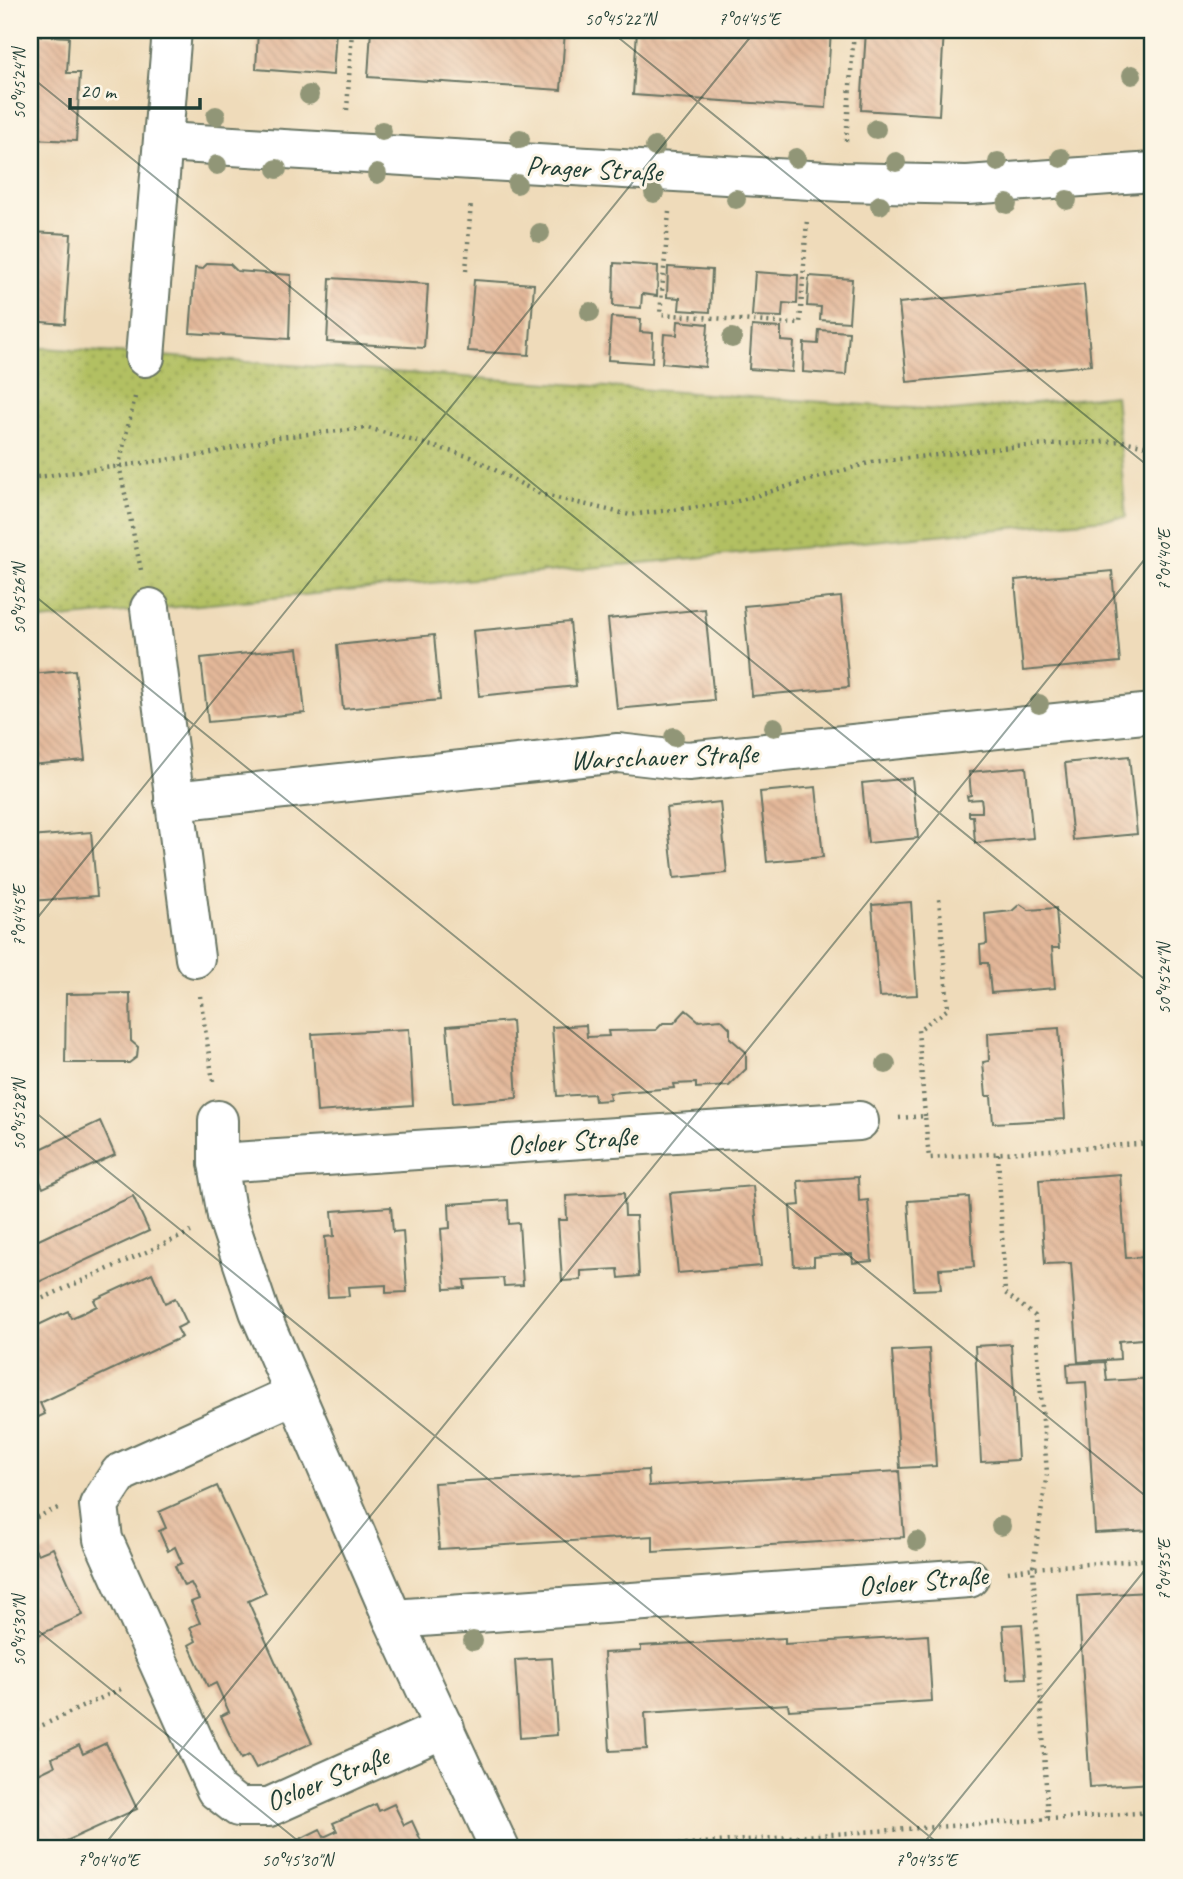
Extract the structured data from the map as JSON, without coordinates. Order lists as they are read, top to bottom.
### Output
{
  "streets": {
    "street": ["Prager Straße", "Warschauer Straße", "Osloer Straße"]
  },
  "scale_bar": "20 m",
  "coordinates": [
    "50°45'22\"N",
    "7°04'45\"E",
    "50°45'24\"N",
    "7°04'40\"E",
    "50°45'26\"N",
    "50°45'28\"N",
    "7°04'35\"E",
    "50°45'30\"N"
  ]
}
